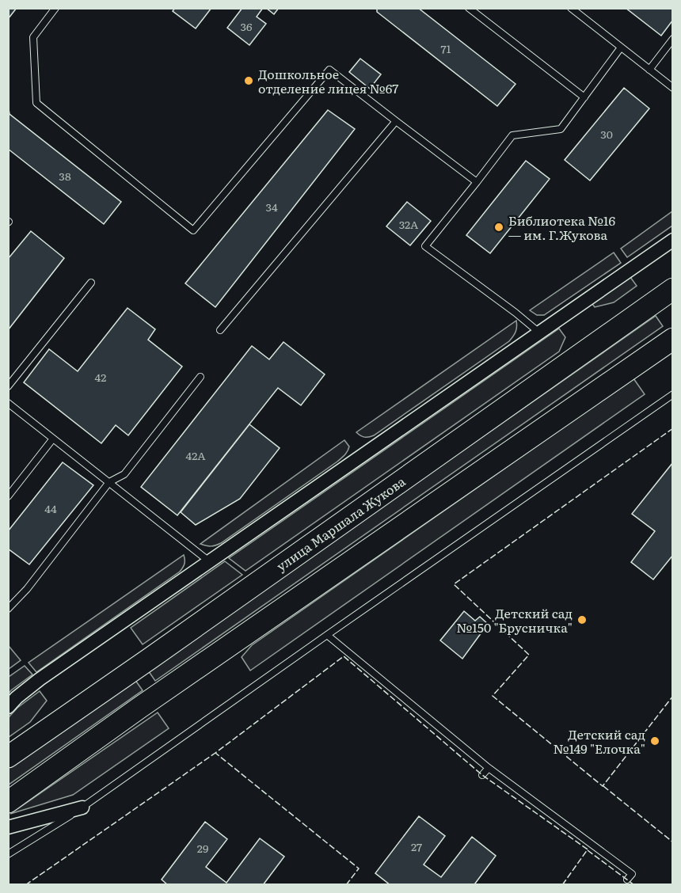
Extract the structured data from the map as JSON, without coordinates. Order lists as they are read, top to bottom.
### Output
{
  "streets": {
    "main road": ["улица Маршала Жукова"]
  },
  "places": [
    "Дошкольное отделение лицея №67",
    "Библиотека №16 — им. Г.Жукова",
    "Детский сад №150 \"Брусничка\"",
    "Детский сад №149 \"Елочка\""
  ],
  "house_numbers": [
    "36",
    "71",
    "30",
    "38",
    "34",
    "32А",
    "42",
    "42А",
    "44",
    "27",
    "29"
  ]
}
